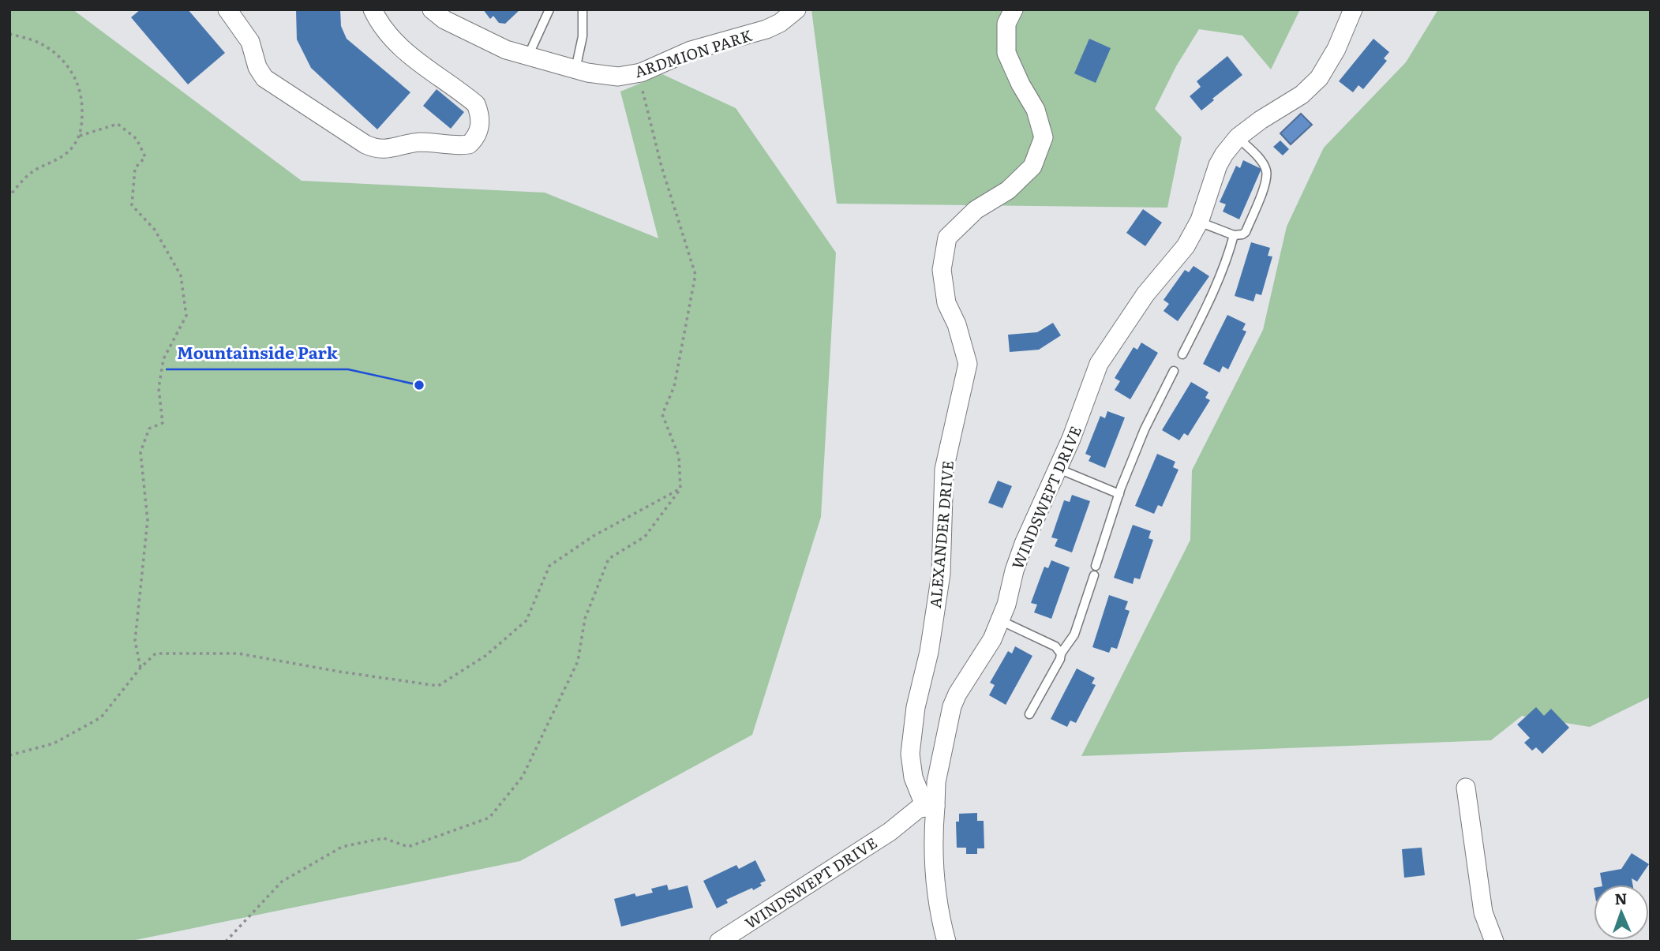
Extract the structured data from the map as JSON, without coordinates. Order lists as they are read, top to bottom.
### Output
{
  "streets": {
    "street": ["ARDMION PARK", "WINDSWEPT DRIVE", "ALEXANDER DRIVE"]
  },
  "crossings": [
    ["WINDSWEPT DRIVE", "ALEXANDER DRIVE"]
  ],
  "places": ["Mountainside Park"],
  "north": "top"
}
